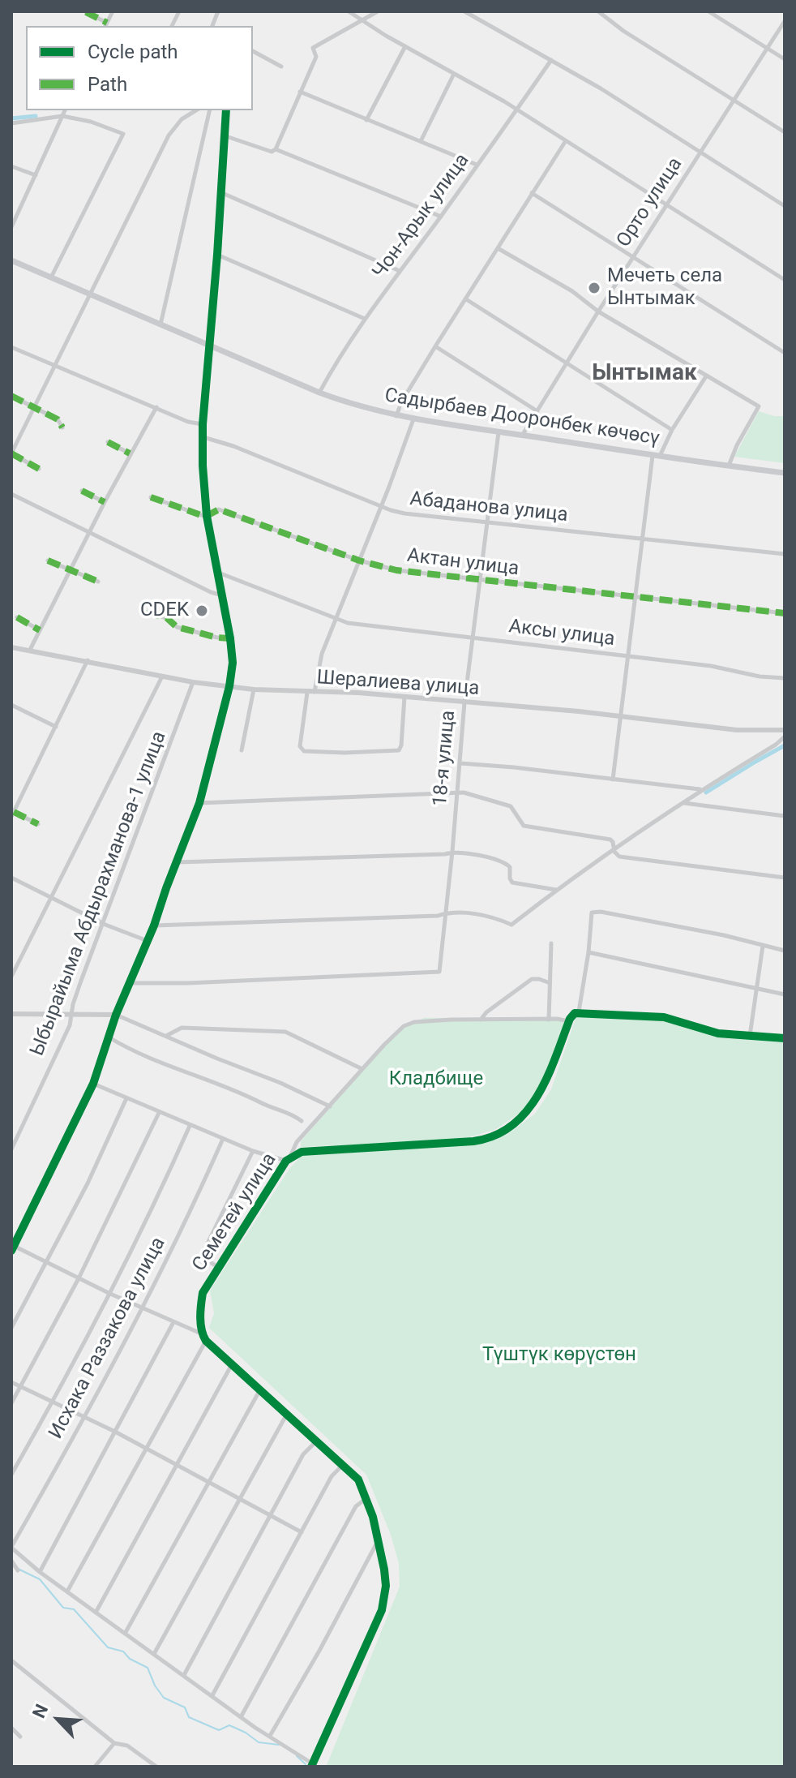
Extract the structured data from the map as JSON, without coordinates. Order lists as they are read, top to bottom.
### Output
{
  "streets": {
    "main road": ["Садырбаев Дооронбек көчөсү"],
    "street": [
      "Орто улица",
      "Чон-Арык улица",
      "Абаданова улица",
      "Актан улица",
      "Аксы улица",
      "Шералиева улица",
      "18-я улица",
      "Ыбырайыма Абдырахманова-1 улица",
      "Семетей улица",
      "Исхака Раззакова улица"
    ]
  },
  "crossings": [
    ["Орто улица", "Садырбаев Дооронбек көчөсү"],
    ["Чон-Арык улица", "Садырбаев Дооронбек көчөсү"],
    ["Садырбаев Дооронбек көчөсү", "18-я улица"],
    ["Абаданова улица", "18-я улица"],
    ["Актан улица", "18-я улица"],
    ["Аксы улица", "18-я улица"],
    ["Шералиева улица", "18-я улица"],
    ["Шералиева улица", "Ыбырайыма Абдырахманова-1 улица"]
  ],
  "districts": ["Ынтымак"],
  "parks": ["Кладбище", "Түштүк көрүстөн"],
  "places": ["Мечеть села Ынтымак", "CDEK"],
  "legend": ["Cycle path", "Path"],
  "north": "top left"
}
